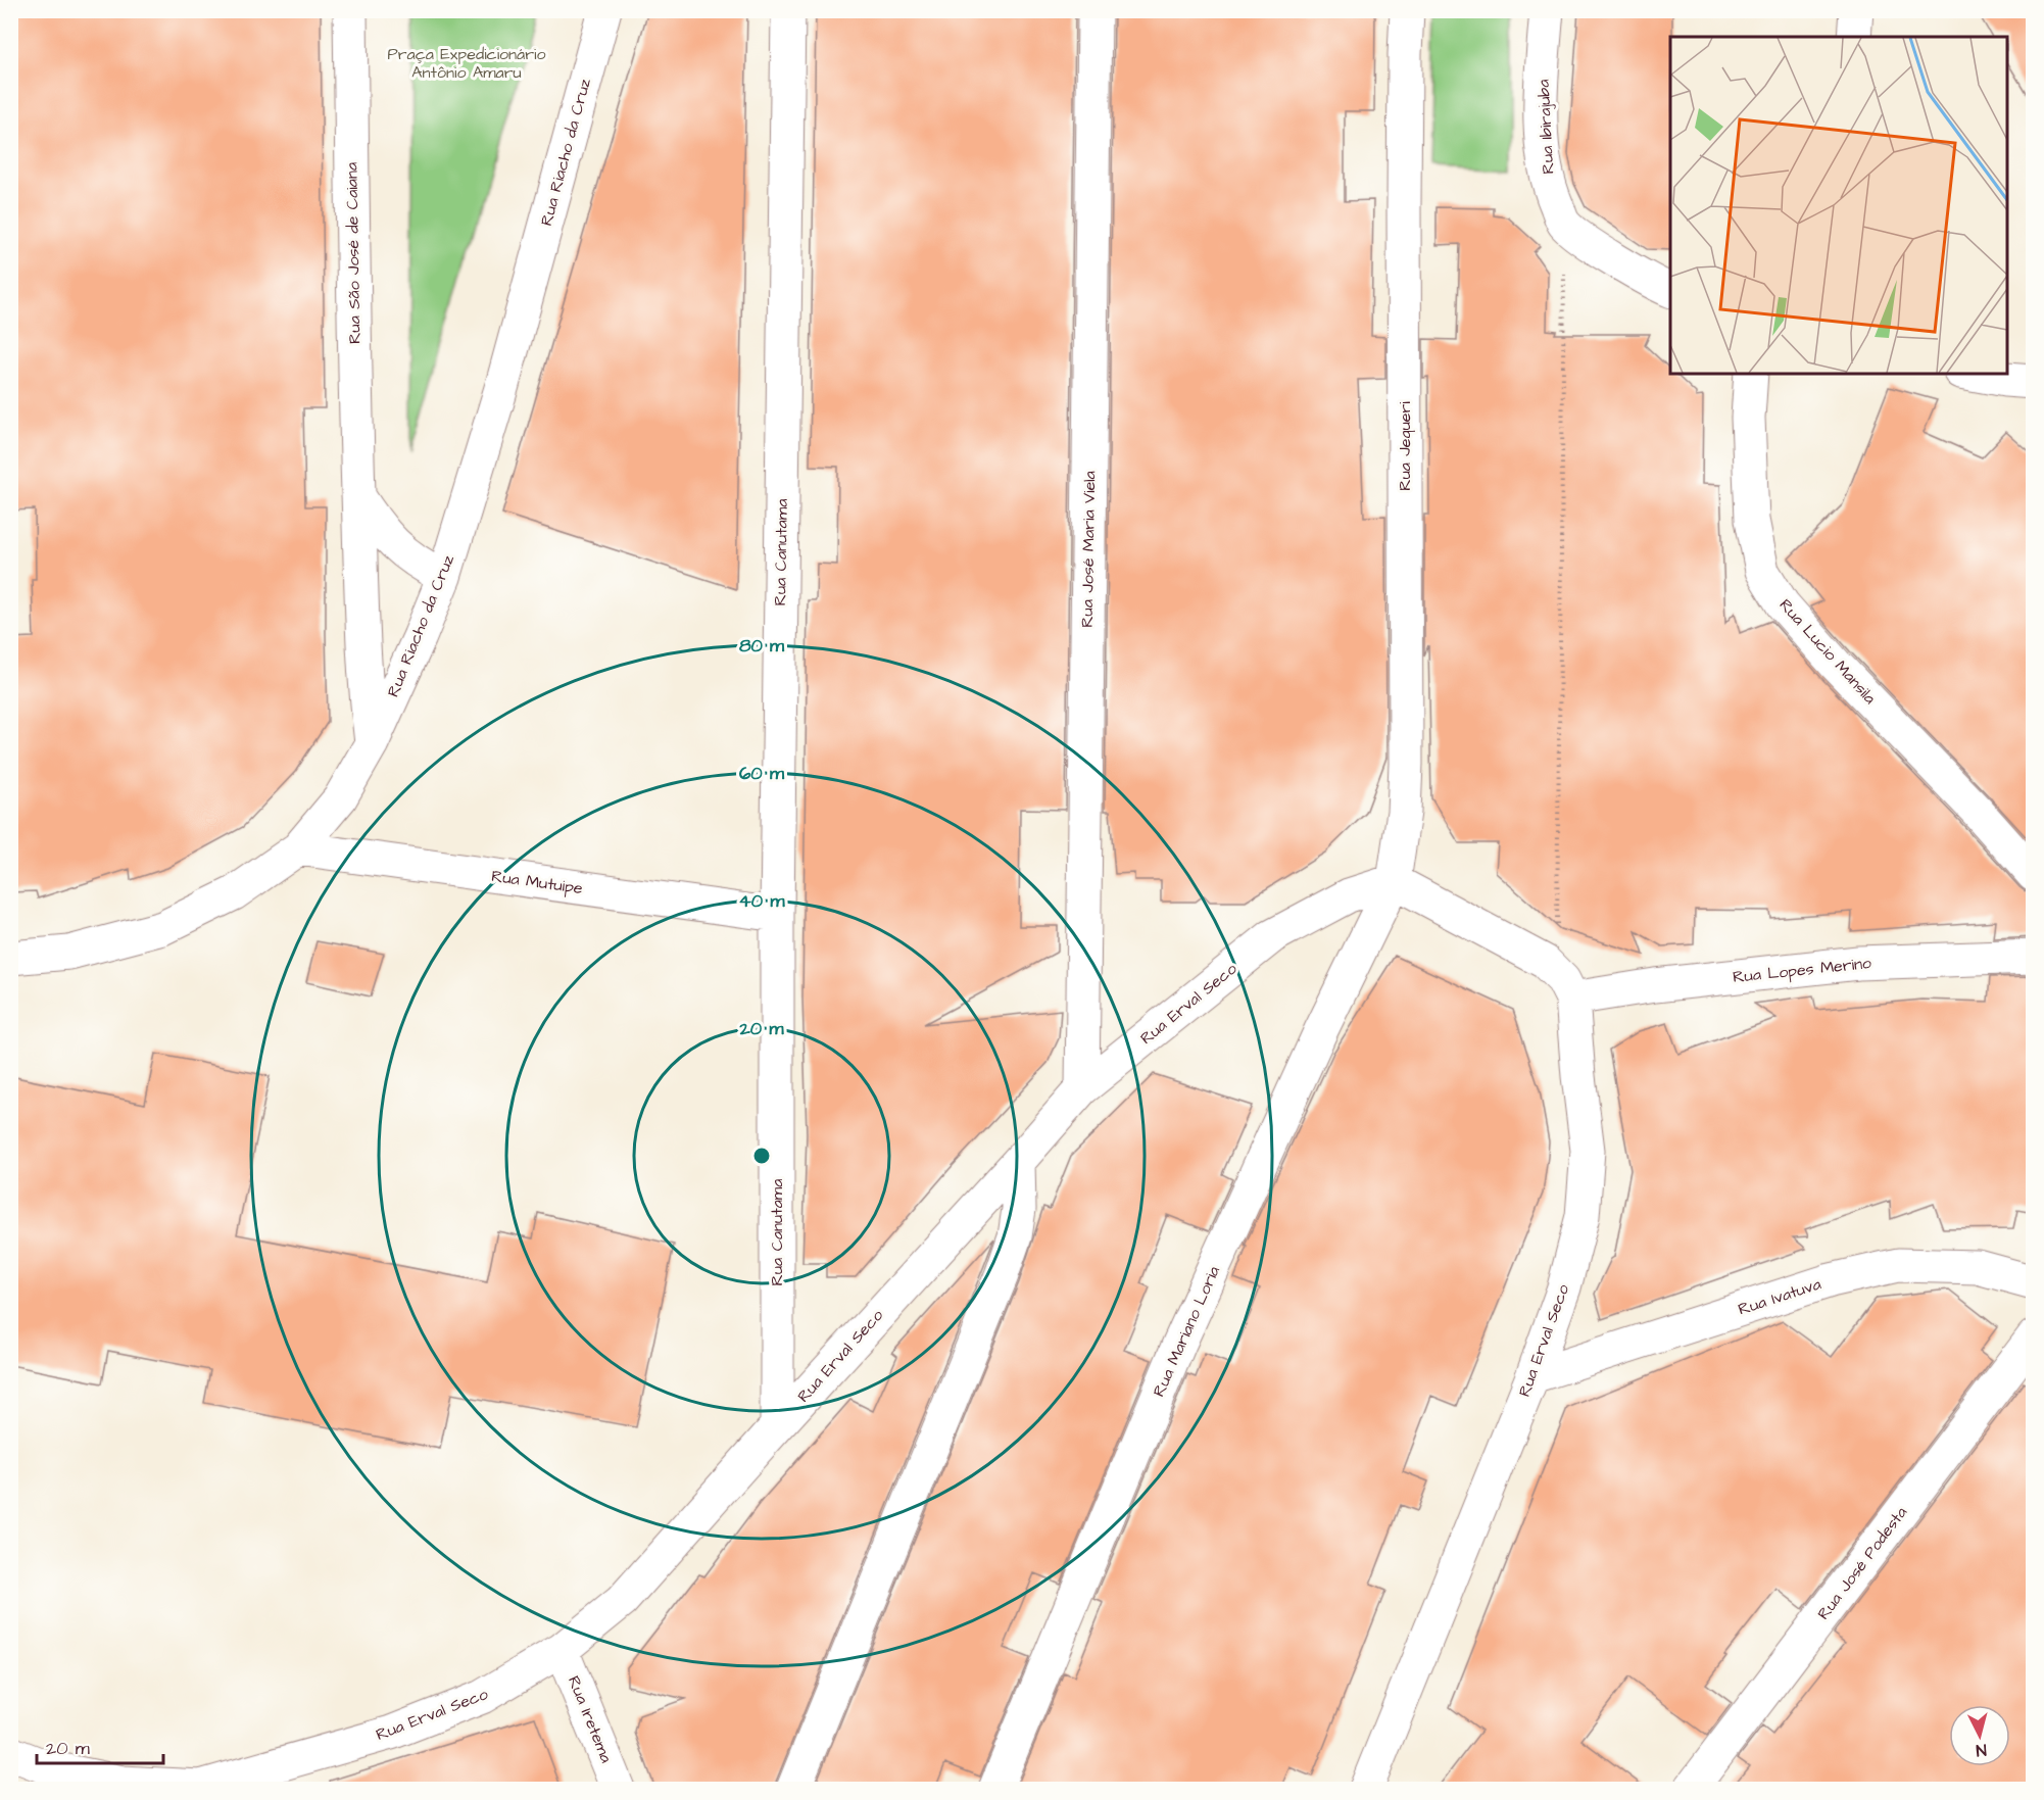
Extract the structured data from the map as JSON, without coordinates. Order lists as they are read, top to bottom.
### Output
{
  "streets": {
    "street": [
      "Rua Ibirajuba",
      "Rua Riacho da Cruz",
      "Rua São José de Caiana",
      "Rua Jequeri",
      "Rua José Maria Viela",
      "Rua Canutama",
      "Rua Lucio Mansila",
      "Rua Mutuipe",
      "Rua Lopes Merino",
      "Rua Erval Seco",
      "Rua Ivatuva",
      "Rua Mariano Loria",
      "Rua José Podesta",
      "Rua Iretema"
    ]
  },
  "crossings": [
    ["Rua Riacho da Cruz", "Rua São José de Caiana"],
    ["Rua Riacho da Cruz", "Rua Mutuipe"],
    ["Rua Jequeri", "Rua Erval Seco"],
    ["Rua Jequeri", "Rua Mariano Loria"],
    ["Rua José Maria Viela", "Rua Erval Seco"],
    ["Rua Canutama", "Rua Mutuipe"],
    ["Rua Canutama", "Rua Erval Seco"],
    ["Rua Lopes Merino", "Rua Erval Seco"],
    ["Rua Erval Seco", "Rua Ivatuva"],
    ["Rua Erval Seco", "Rua Mariano Loria"],
    ["Rua Erval Seco", "Rua Iretema"]
  ],
  "parks": ["Praça Expedicionário Antônio Amaru"],
  "scale_bar": "20 m",
  "north": "bottom",
  "rings": [
    "80 m",
    "60 m",
    "40 m",
    "20 m"
  ]
}
